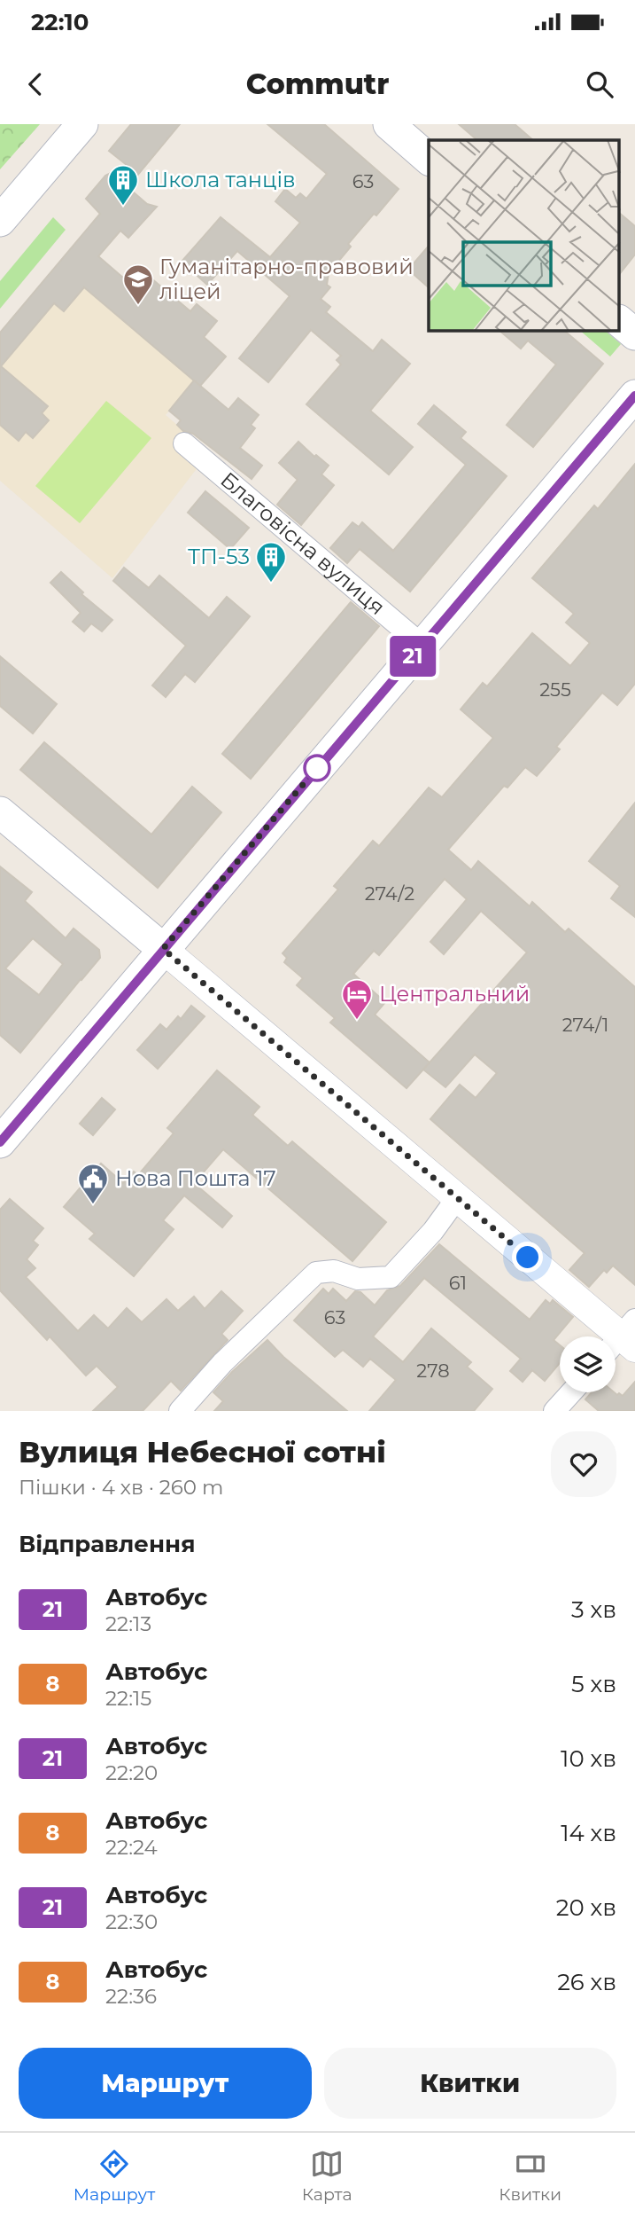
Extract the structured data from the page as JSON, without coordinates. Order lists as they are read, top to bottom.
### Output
{
  "streets": {
    "street": ["Благовісна вулиця"]
  },
  "places": {
    "building": ["Школа танців", "ТП-53"],
    "school or university": ["Гуманітарно-правовий ліцей"],
    "hotel": ["Центральний"],
    "public building": ["Нова Пошта 17"]
  },
  "lines": ["bus line 21"],
  "house_numbers": [
    "63",
    "255",
    "274/2",
    "274/1",
    "61",
    "63",
    "278"
  ],
  "page": {
    "status": "22:10",
    "header": "Commutr",
    "on_map": "21",
    "heading": [
      ["Вулиця Небесної сотні", "Пішки · 4 хв · 260 m"],
      "Відправлення"
    ],
    "list": [
      {
        "mark": "21",
        "name": "Автобус",
        "note": "22:13",
        "value": "3 хв"
      },
      {
        "mark": "8",
        "name": "Автобус",
        "note": "22:15",
        "value": "5 хв"
      },
      {
        "mark": "21",
        "name": "Автобус",
        "note": "22:20",
        "value": "10 хв"
      },
      {
        "mark": "8",
        "name": "Автобус",
        "note": "22:24",
        "value": "14 хв"
      },
      {
        "mark": "21",
        "name": "Автобус",
        "note": "22:30",
        "value": "20 хв"
      },
      {
        "mark": "8",
        "name": "Автобус",
        "note": "22:36",
        "value": "26 хв"
      }
    ],
    "buttons": ["Маршрут", "Квитки"],
    "tabs": ["Маршрут", "Карта", "Квитки"]
  }
}
